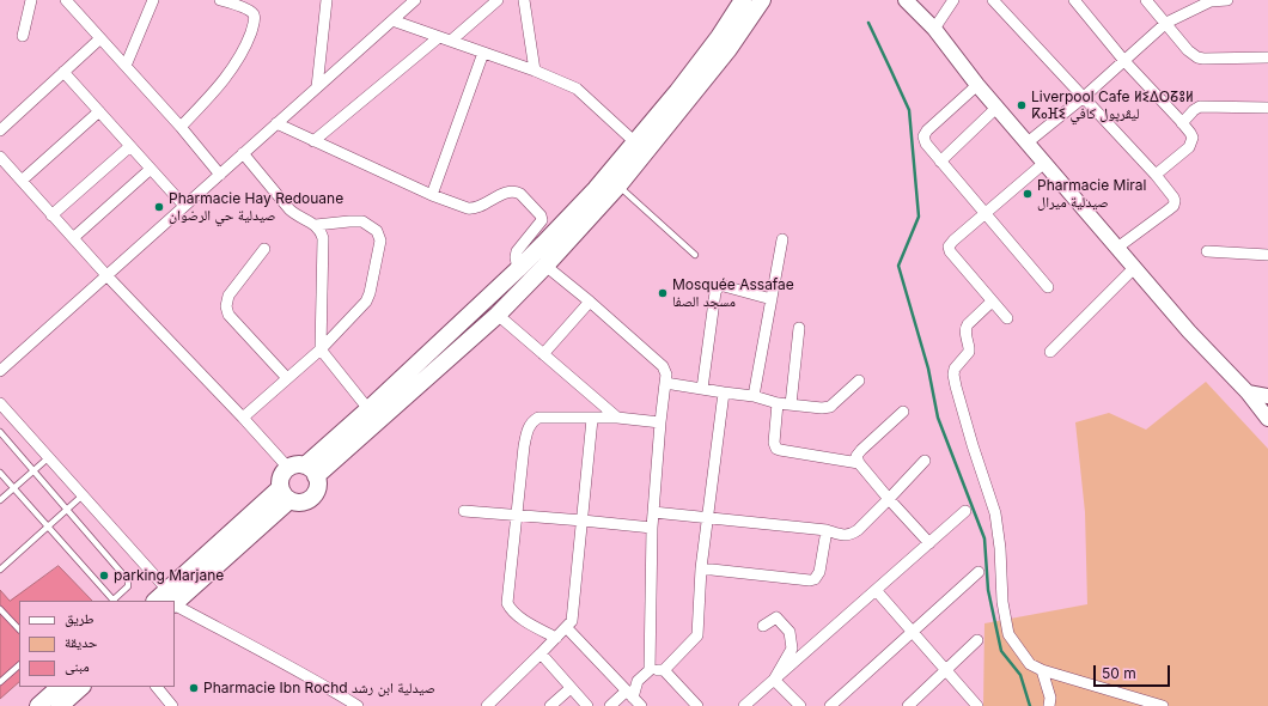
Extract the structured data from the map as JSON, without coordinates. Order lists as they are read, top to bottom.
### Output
{
  "places": [
    "Liverpool Cafe ⵍⵉⵠⵔⵒⵓⵍ ⴽⴰⴼⵉ ليڤرپول كافي",
    "Pharmacie Miral صيدلية ميرال",
    "Pharmacie Hay Redouane صيدلية حي الرضوان",
    "Mosquée Assafae مسجد الصفا",
    "parking Marjane",
    "Pharmacie Ibn Rochd صيدلية ابن رشد"
  ],
  "legend": ["طريق", "حديقة", "مبنى"],
  "scale_bar": "50 m"
}
